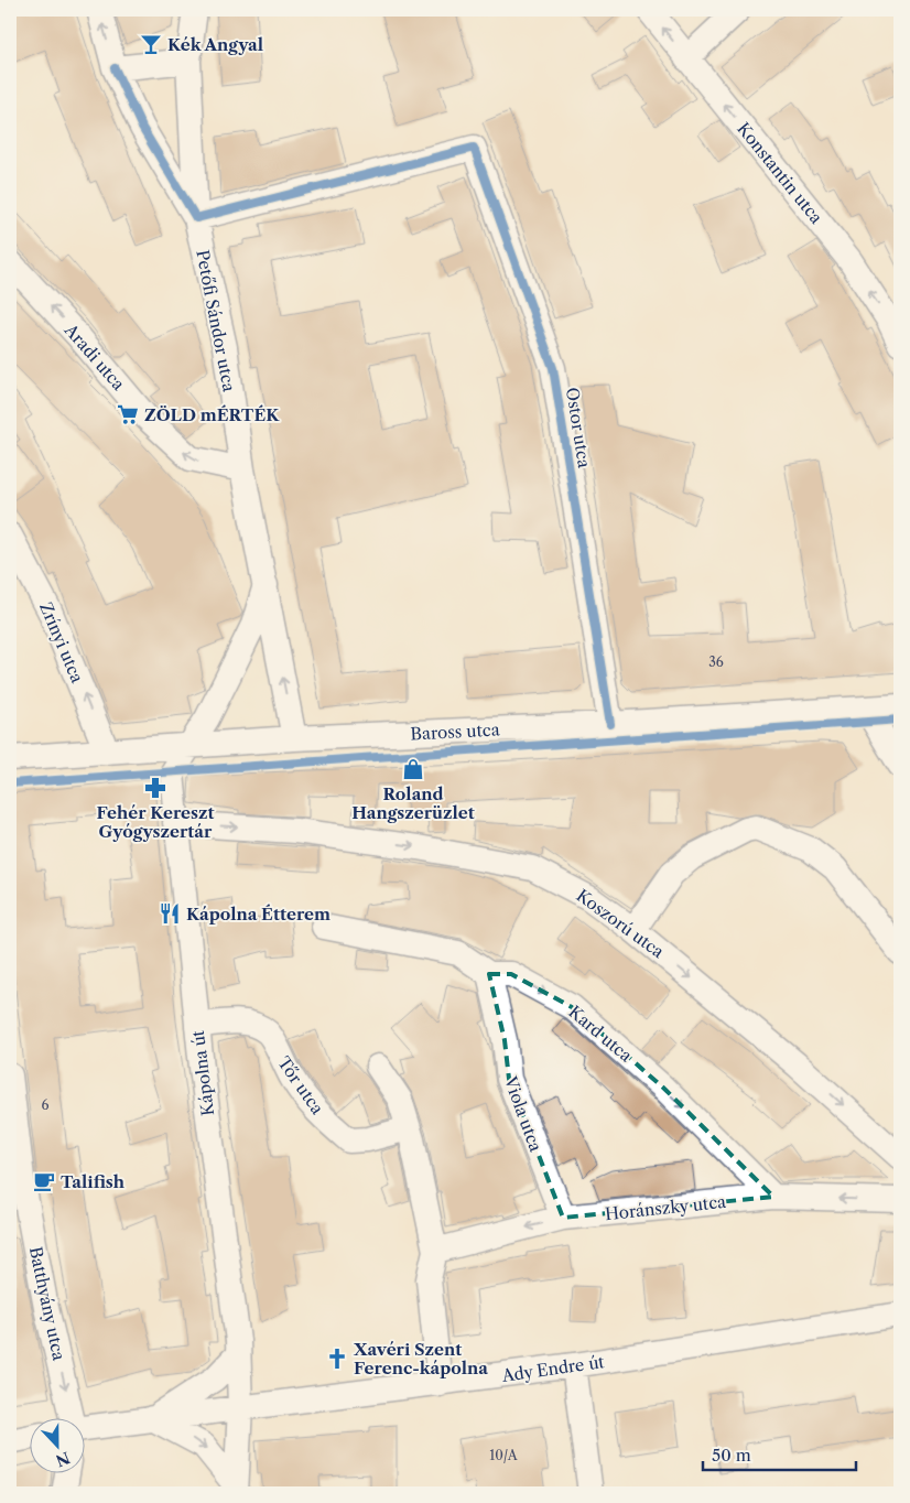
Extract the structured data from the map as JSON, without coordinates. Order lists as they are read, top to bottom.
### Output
{
  "streets": {
    "street": [
      "Konstantin utca",
      "Petőfi Sándor utca",
      "Aradi utca",
      "Ostor utca",
      "Zrínyi utca",
      "Baross utca",
      "Koszorú utca",
      "Kard utca",
      "Kápolna út",
      "Tőr utca",
      "Viola utca",
      "Horánszky utca",
      "Batthyány utca",
      "Ady Endre út"
    ]
  },
  "crossings": [
    ["Petőfi Sándor utca", "Aradi utca"],
    ["Petőfi Sándor utca", "Ostor utca"],
    ["Petőfi Sándor utca", "Baross utca"],
    ["Petőfi Sándor utca", "Kápolna út"],
    ["Ostor utca", "Baross utca"],
    ["Zrínyi utca", "Baross utca"],
    ["Baross utca", "Kápolna út"],
    ["Koszorú utca", "Kápolna út"],
    ["Kard utca", "Viola utca"],
    ["Kard utca", "Horánszky utca"],
    ["Kápolna út", "Tőr utca"],
    ["Kápolna út", "Ady Endre út"],
    ["Viola utca", "Horánszky utca"]
  ],
  "one_way": [
    "Konstantin utca",
    "Aradi utca",
    "Zrínyi utca",
    "Koszorú utca",
    "Kard utca",
    "Horánszky utca",
    "Batthyány utca"
  ],
  "places": {
    "bar": ["Kék Angyal"],
    "supermarket": ["ZÖLD mÉRTÉK"],
    "shop": ["Roland Hangszerüzlet"],
    "pharmacy": ["Fehér Kereszt Gyógyszertár"],
    "restaurant": ["Kápolna Étterem"],
    "cafe": ["Talifish"],
    "church": ["Xavéri Szent Ferenc-kápolna"]
  },
  "house_numbers": ["36", "6", "10/A"],
  "scale_bar": "50 m",
  "north": "bottom"
}
